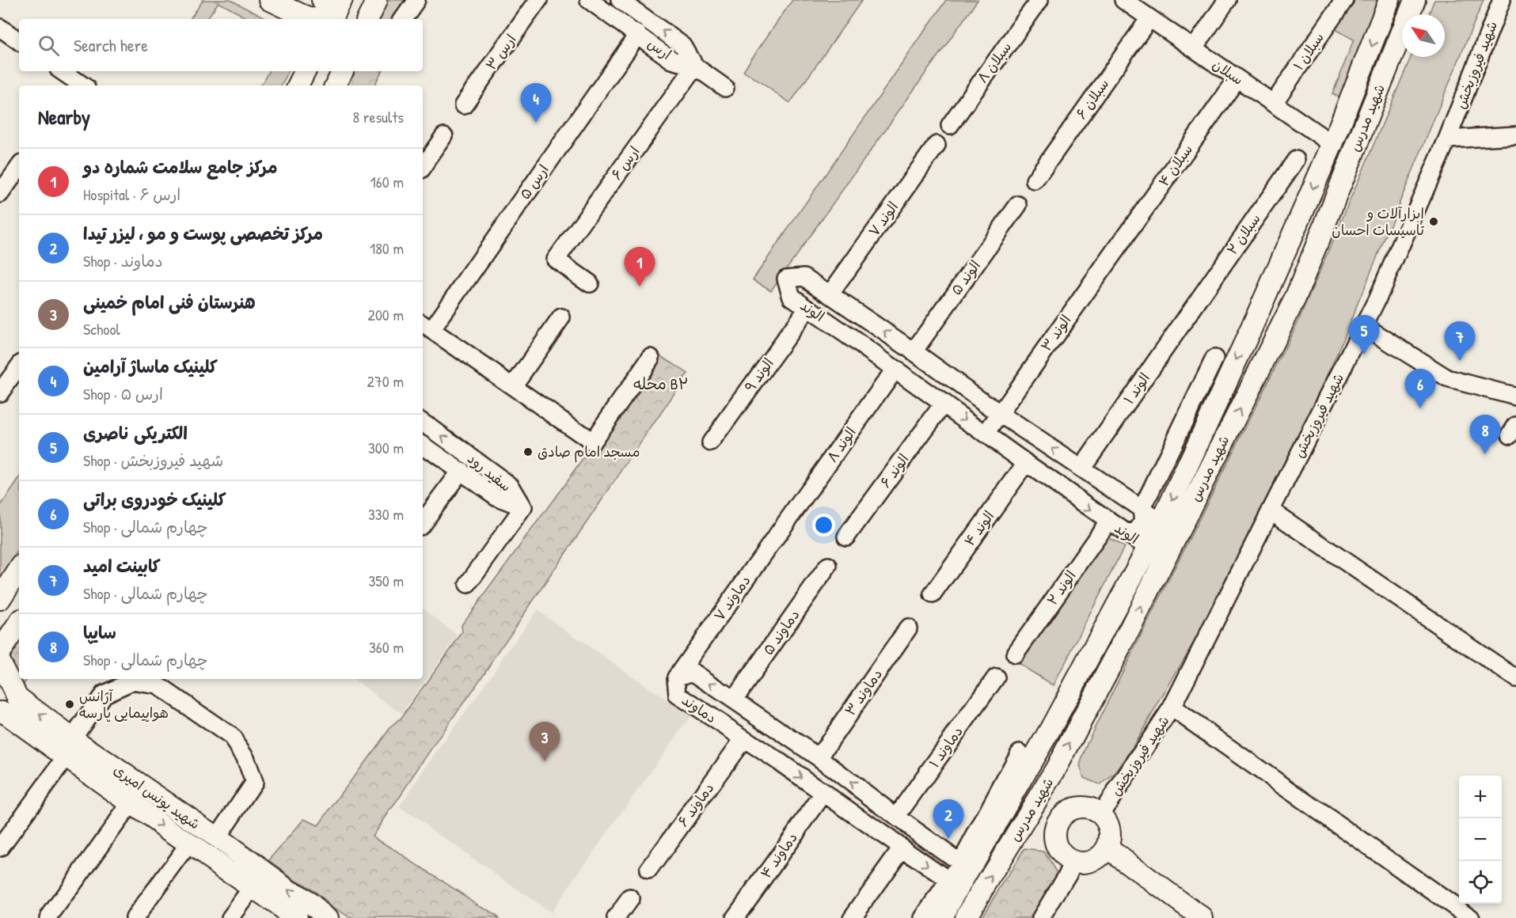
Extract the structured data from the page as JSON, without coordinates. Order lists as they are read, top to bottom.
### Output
{
  "streets": {
    "main road": ["شهید مدرس", "شهید یونس امیری"],
    "street": [
      "ارس",
      "سبلان ۱",
      "ارس ۳",
      "سبلان ۸",
      "شهید فیروزبخش",
      "سبلان",
      "سبلان ۶",
      "ارس ۶",
      "سبلان ۴",
      "ارس ۵",
      "الوند ۷",
      "سبلان ۲",
      "الوند ۵",
      "الوند",
      "الوند ۳",
      "الوند ۹",
      "الوند ۱",
      "الوند ۸",
      "الوند ۶",
      "سفید رود",
      "الوند ۴",
      "الوند ۲",
      "دماوند ۷",
      "دماوند ۵",
      "دماوند ۳",
      "دماوند",
      "دماوند ۱",
      "دماوند ۶",
      "دماوند ۴"
    ]
  },
  "crossings": [
    ["ارس", "ارس ۶"],
    ["ارس", "ارس ۵"],
    ["سبلان ۱", "سبلان"],
    ["سبلان", "سبلان ۶"],
    ["سبلان", "شهید مدرس"],
    ["سبلان", "سبلان ۴"],
    ["شهید مدرس", "الوند"],
    ["شهید مدرس", "دماوند"],
    ["سبلان ۴", "الوند ۳"],
    ["الوند ۷", "الوند"],
    ["سبلان ۲", "الوند ۱"],
    ["الوند ۵", "الوند"],
    ["الوند", "الوند ۳"],
    ["الوند", "الوند ۹"],
    ["الوند", "الوند ۱"],
    ["الوند", "الوند ۸"],
    ["الوند", "الوند ۶"],
    ["الوند", "الوند ۴"],
    ["الوند", "الوند ۲"],
    ["الوند ۸", "دماوند ۷"],
    ["دماوند ۷", "دماوند"],
    ["دماوند ۵", "دماوند"],
    ["دماوند ۳", "دماوند"],
    ["دماوند", "دماوند ۱"],
    ["دماوند", "دماوند ۶"],
    ["دماوند", "دماوند ۴"]
  ],
  "districts": ["محله B۲"],
  "places": ["ابزارآلات و تاسیسات احسان", "مسجد امام صادق", "آژانس هواپیمایی پارسه"],
  "north": "top left",
  "page": {
    "search": "Search here",
    "pins": [
      "4",
      "1",
      "5",
      "7",
      "6",
      "8",
      "3",
      "2"
    ],
    "heading": ["Nearby", "8 results"],
    "list": [
      {
        "mark": "1",
        "name": "مرکز جامع سلامت شماره دو",
        "note": "Hospital · ارس ۶",
        "value": "160 m"
      },
      {
        "mark": "2",
        "name": "مرکز تخصصی پوست و مو ، لیزر تیدا",
        "note": "Shop · دماوند",
        "value": "180 m"
      },
      {
        "mark": "3",
        "name": "هنرستان فنی امام خمینی",
        "note": "School",
        "value": "200 m"
      },
      {
        "mark": "4",
        "name": "کلینیک ماساژ آرامین",
        "note": "Shop · ارس ۵",
        "value": "270 m"
      },
      {
        "mark": "5",
        "name": "الکتریکی ناصری",
        "note": "Shop · شهید فیروزبخش",
        "value": "300 m"
      },
      {
        "mark": "6",
        "name": "کلینیک خودروی براتی",
        "note": "Shop · چهارم شمالی",
        "value": "330 m"
      },
      {
        "mark": "7",
        "name": "کابینت امید",
        "note": "Shop · چهارم شمالی",
        "value": "350 m"
      },
      {
        "mark": "8",
        "name": "سایپا",
        "note": "Shop · چهارم شمالی",
        "value": "360 m"
      }
    ],
    "map_buttons": ["+", "−"]
  }
}
